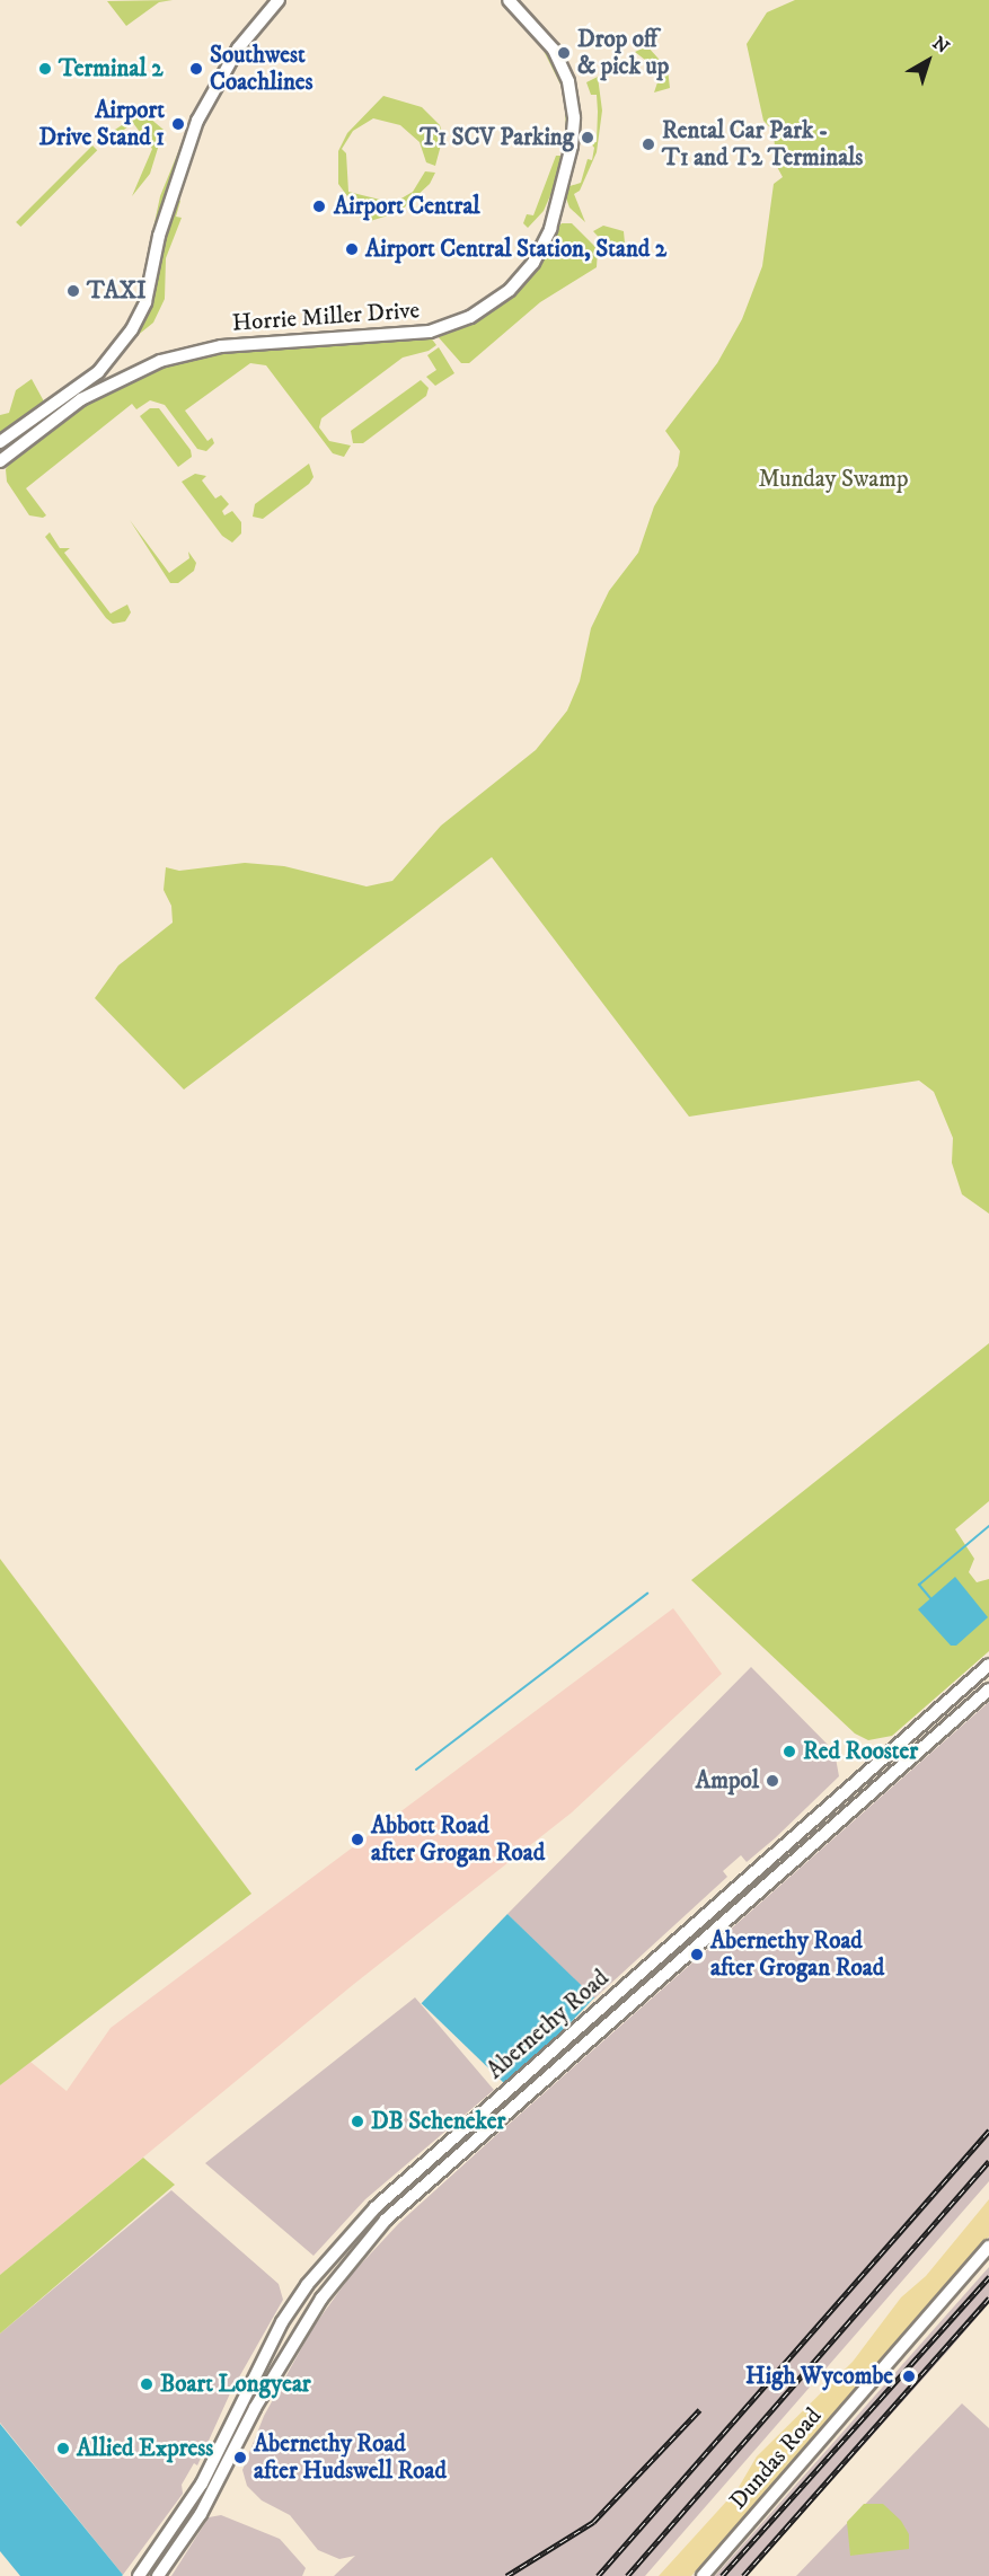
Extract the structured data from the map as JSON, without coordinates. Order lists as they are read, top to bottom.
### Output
{
  "streets": {
    "main road": ["Horrie Miller Drive", "Abernethy Road", "Dundas Road"]
  },
  "parks": ["Munday Swamp"],
  "places": [
    "Drop off & pick up",
    "Terminal 2",
    "Southwest Coachlines",
    "Airport Drive Stand 1",
    "T1 SCV Parking",
    "Rental Car Park - T1 and T2 Terminals",
    "Airport Central",
    "Airport Central Station, Stand 2",
    "TAXI",
    "Red Rooster",
    "Ampol",
    "Abbott Road after Grogan Road",
    "Abernethy Road after Grogan Road",
    "DB Scheneker",
    "High Wycombe",
    "Boart Longyear",
    "Allied Express",
    "Abernethy Road after Hudswell Road"
  ],
  "north": "top right"
}
